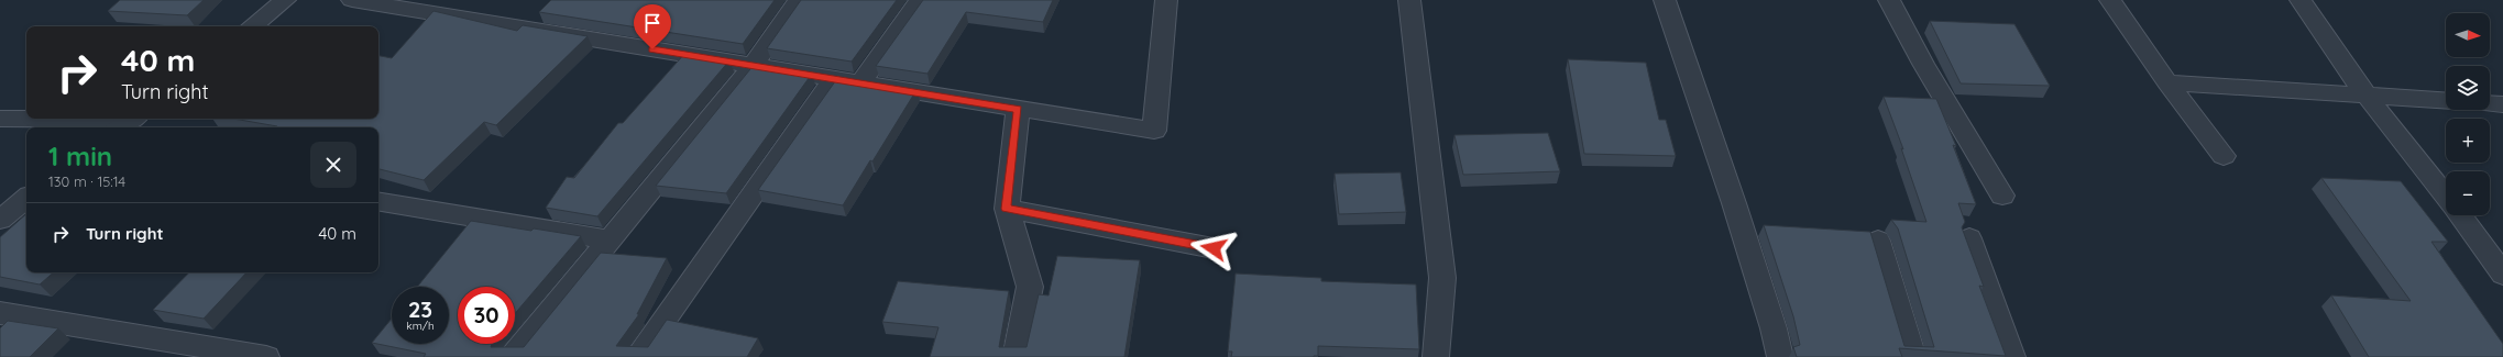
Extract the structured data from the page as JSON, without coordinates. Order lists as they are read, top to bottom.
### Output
{
  "north": "right",
  "page": {
    "map_buttons": ["+", "−"],
    "turn": ["40 m", "Turn right"],
    "heading": ["1 min", "130 m · 15:14"],
    "list": [
      {
        "name": "Turn right",
        "value": "40 m"
      }
    ],
    "speed": "23 km/h",
    "limit": "30"
  }
}
